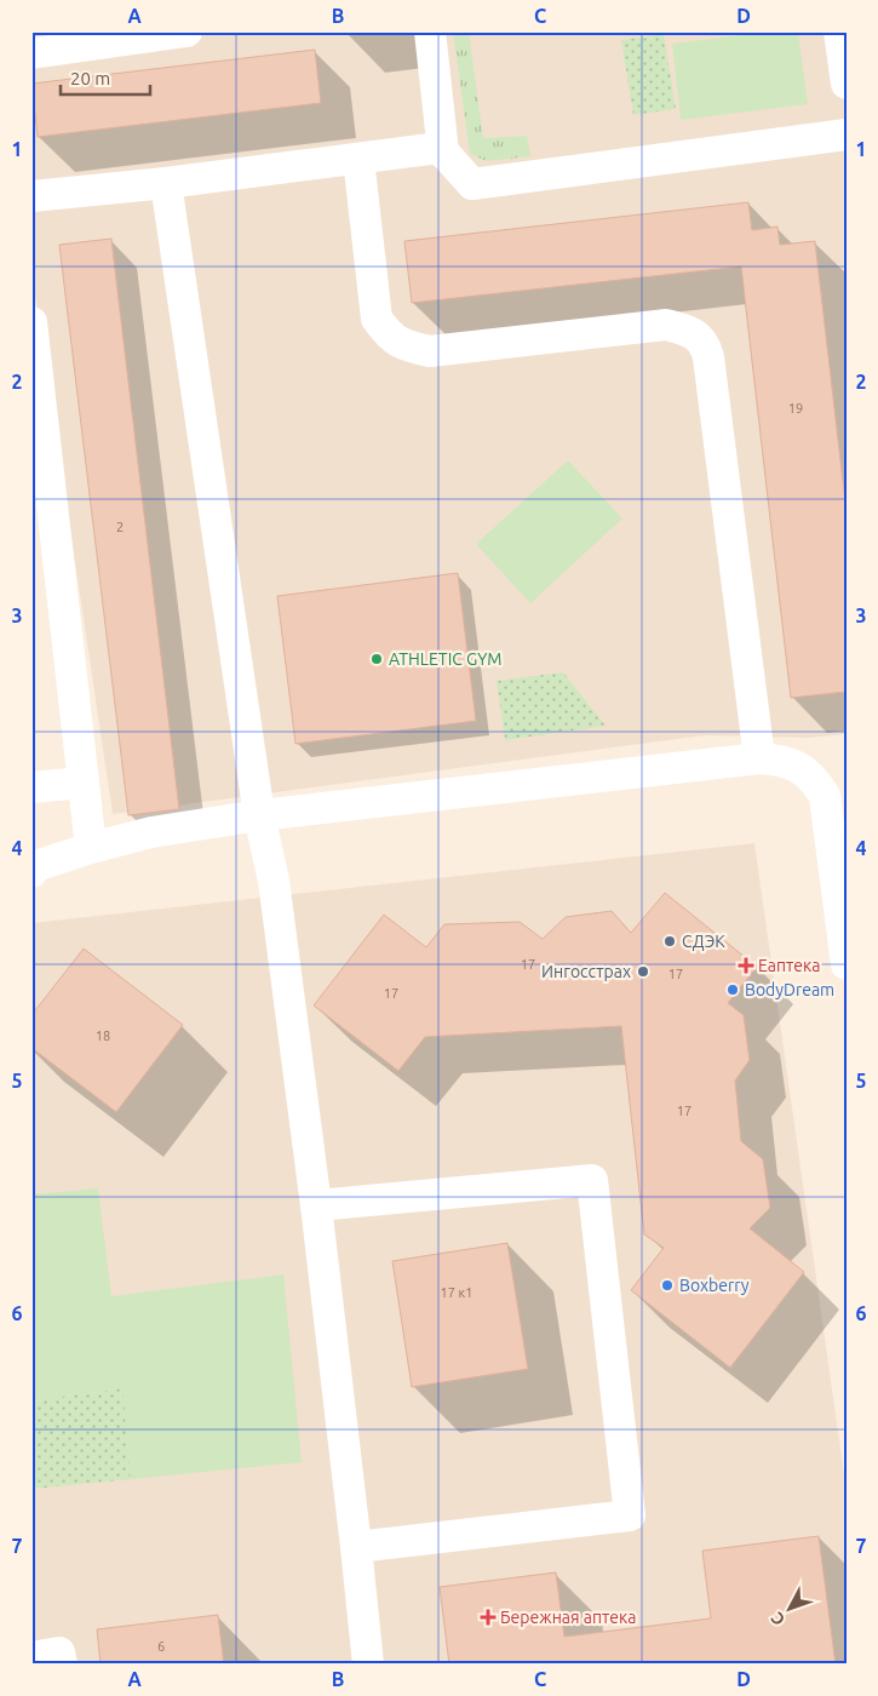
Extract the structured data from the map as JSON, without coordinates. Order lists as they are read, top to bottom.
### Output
{
  "places": {
    "other": [
      "ATHLETIC GYM",
      "СДЭК",
      "Ингосстрах",
      "BodyDream",
      "Boxberry"
    ],
    "health": ["Еаптека", "Бережная аптека"]
  },
  "house_numbers": [
    "19",
    "2",
    "17",
    "17",
    "17",
    "18",
    "17",
    "17 к1",
    "6"
  ],
  "scale_bar": "20 m",
  "north": "bottom left",
  "grid": {
    "columns": [
      "A",
      "B",
      "C",
      "D"
    ],
    "rows": [
      "1",
      "2",
      "3",
      "4",
      "5",
      "6",
      "7"
    ]
  }
}
